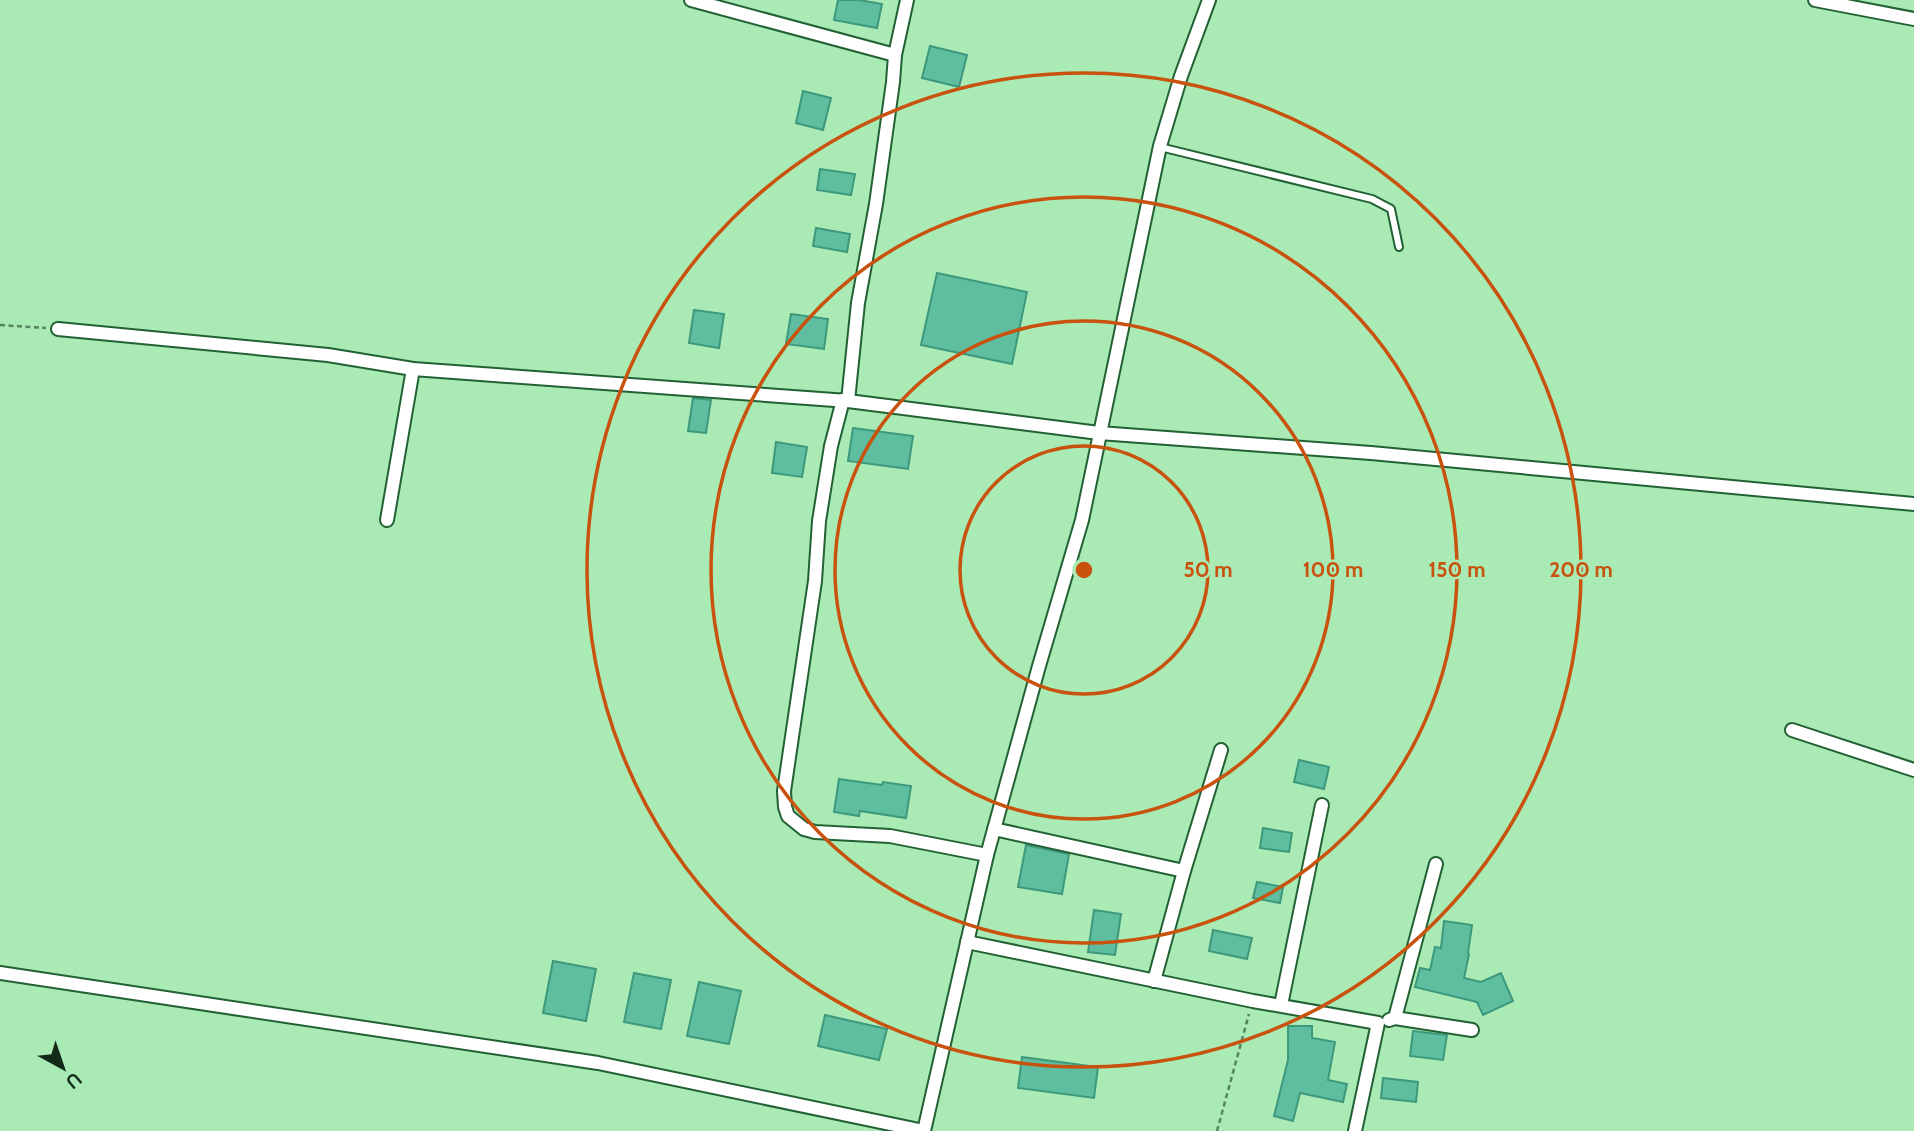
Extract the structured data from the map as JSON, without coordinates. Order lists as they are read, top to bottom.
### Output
{
  "north": "bottom right",
  "rings": [
    "50 m",
    "100 m",
    "150 m",
    "200 m"
  ]
}
